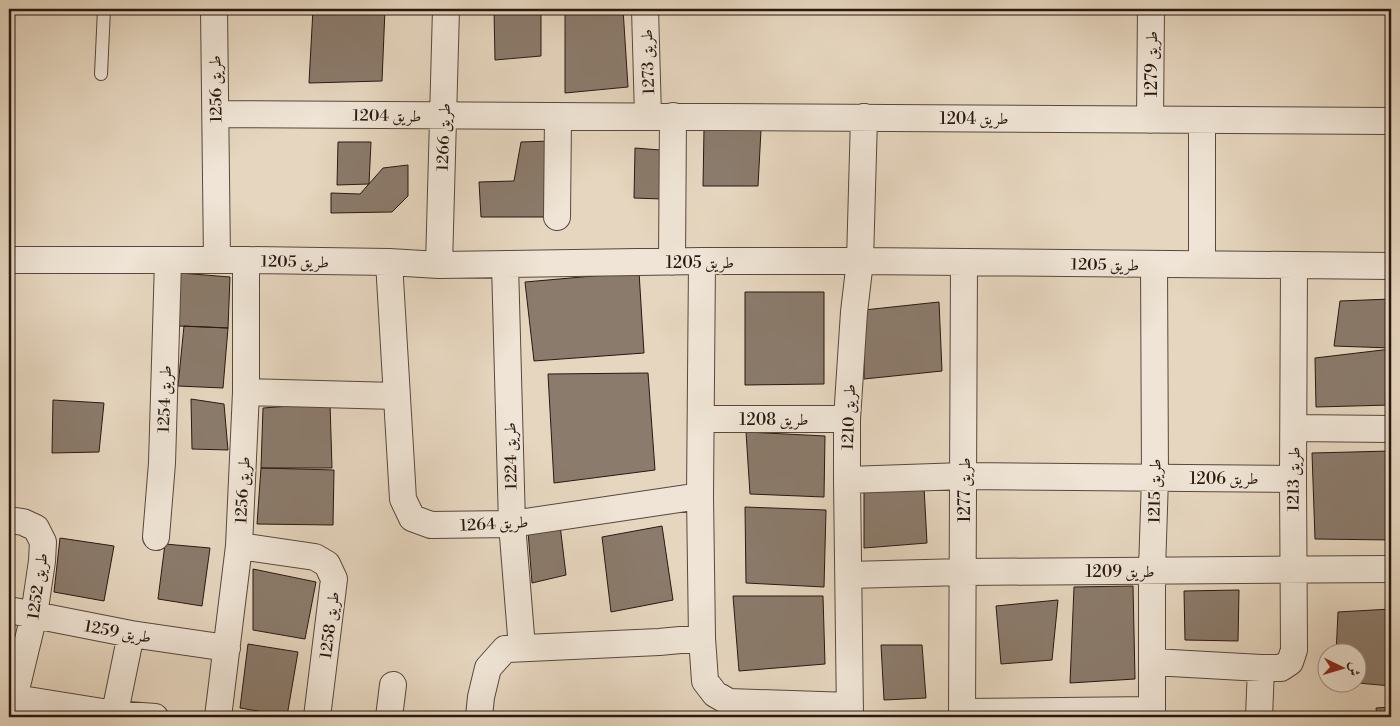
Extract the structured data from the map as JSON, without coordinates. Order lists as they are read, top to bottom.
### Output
{
  "streets": {
    "street": [
      "طريق 1273",
      "طريق 1279",
      "طريق 1256",
      "طريق 1204",
      "طريق 1266",
      "طريق 1205",
      "طريق 1254",
      "طريق 1210",
      "طريق 1208",
      "طريق 1224",
      "طريق 1206",
      "طريق 1213",
      "طريق 1277",
      "طريق 1215",
      "طريق 1264",
      "طريق 1209",
      "طريق 1252",
      "طريق 1258",
      "طريق 1259"
    ]
  },
  "crossings": [
    ["طريق 1273", "طريق 1204"],
    ["طريق 1273", "طريق 1205"],
    ["طريق 1279", "طريق 1204"],
    ["طريق 1256", "طريق 1204"],
    ["طريق 1256", "طريق 1205"],
    ["طريق 1256", "طريق 1258"],
    ["طريق 1256", "طريق 1259"],
    ["طريق 1204", "طريق 1266"],
    ["طريق 1204", "طريق 1210"],
    ["طريق 1266", "طريق 1205"],
    ["طريق 1205", "طريق 1254"],
    ["طريق 1205", "طريق 1210"],
    ["طريق 1205", "طريق 1224"],
    ["طريق 1205", "طريق 1213"],
    ["طريق 1205", "طريق 1277"],
    ["طريق 1205", "طريق 1215"],
    ["طريق 1205", "طريق 1264"],
    ["طريق 1210", "طريق 1208"],
    ["طريق 1210", "طريق 1206"],
    ["طريق 1210", "طريق 1209"],
    ["طريق 1224", "طريق 1264"],
    ["طريق 1206", "طريق 1213"],
    ["طريق 1206", "طريق 1277"],
    ["طريق 1206", "طريق 1215"],
    ["طريق 1213", "طريق 1215"],
    ["طريق 1213", "طريق 1209"],
    ["طريق 1277", "طريق 1209"],
    ["طريق 1215", "طريق 1209"],
    ["طريق 1252", "طريق 1259"]
  ],
  "north": "right"
}
